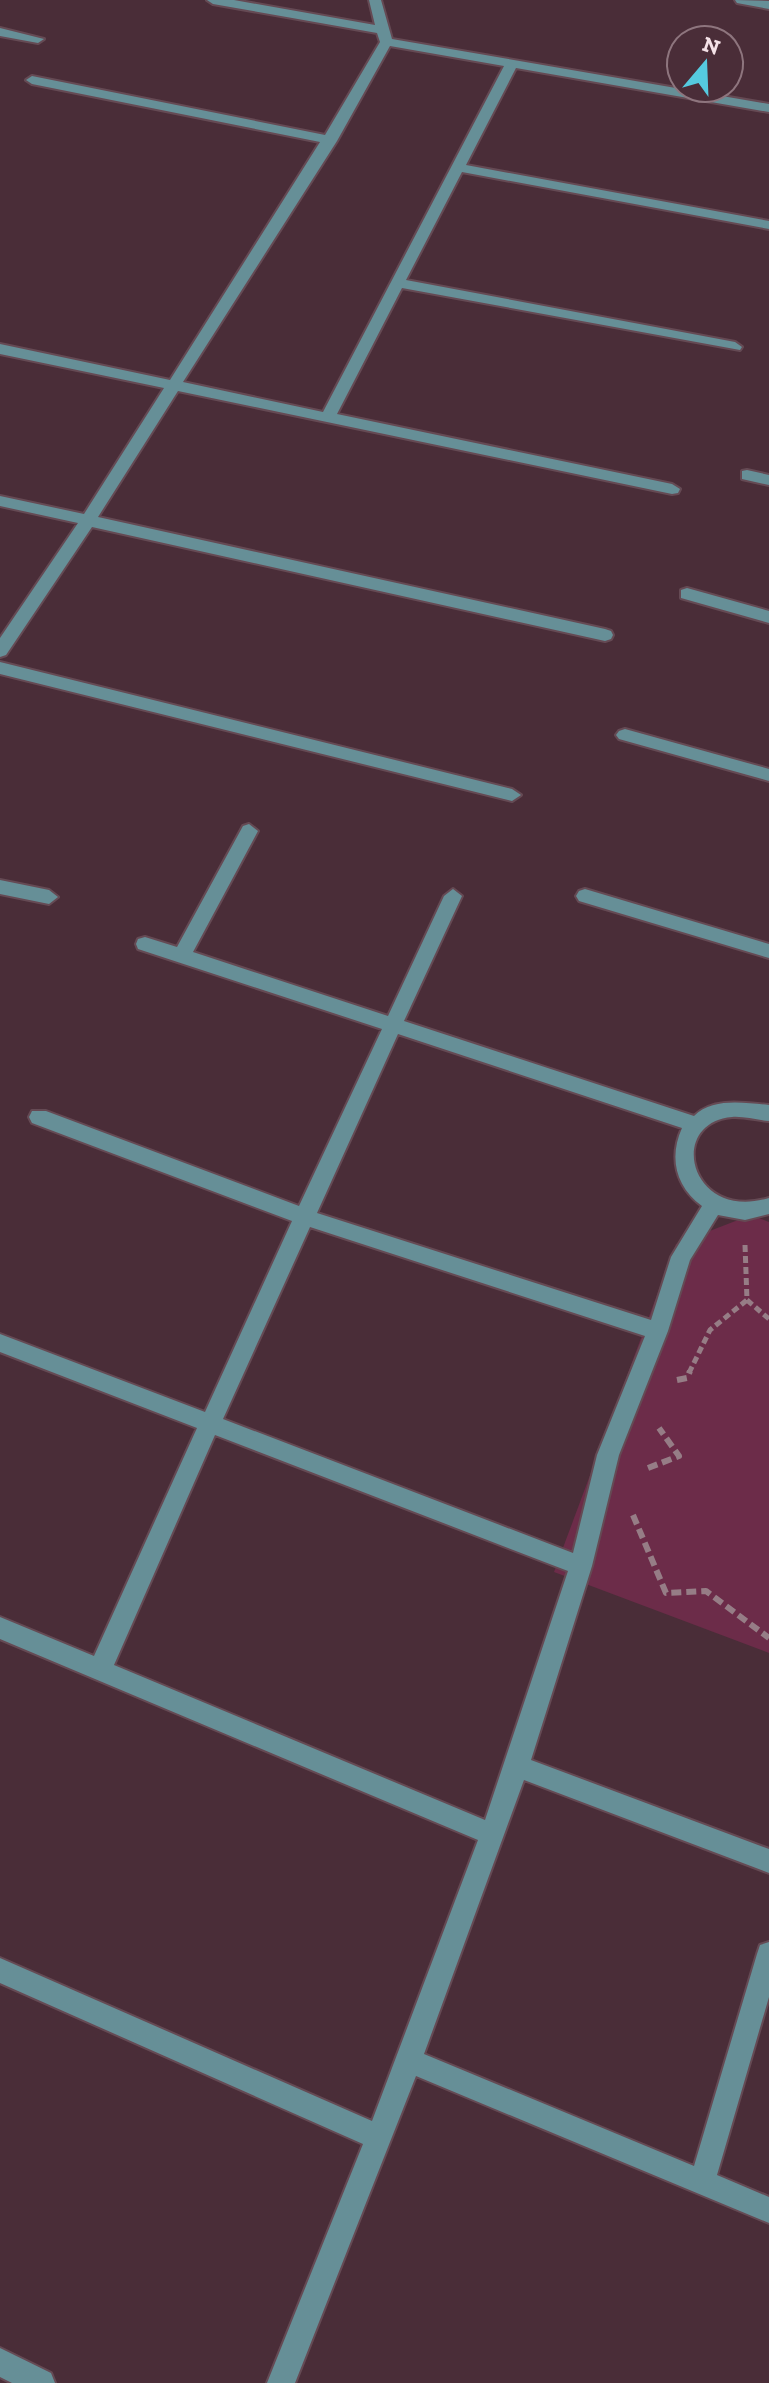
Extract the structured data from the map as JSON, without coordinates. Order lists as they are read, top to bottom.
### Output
{
  "north": "top"
}
